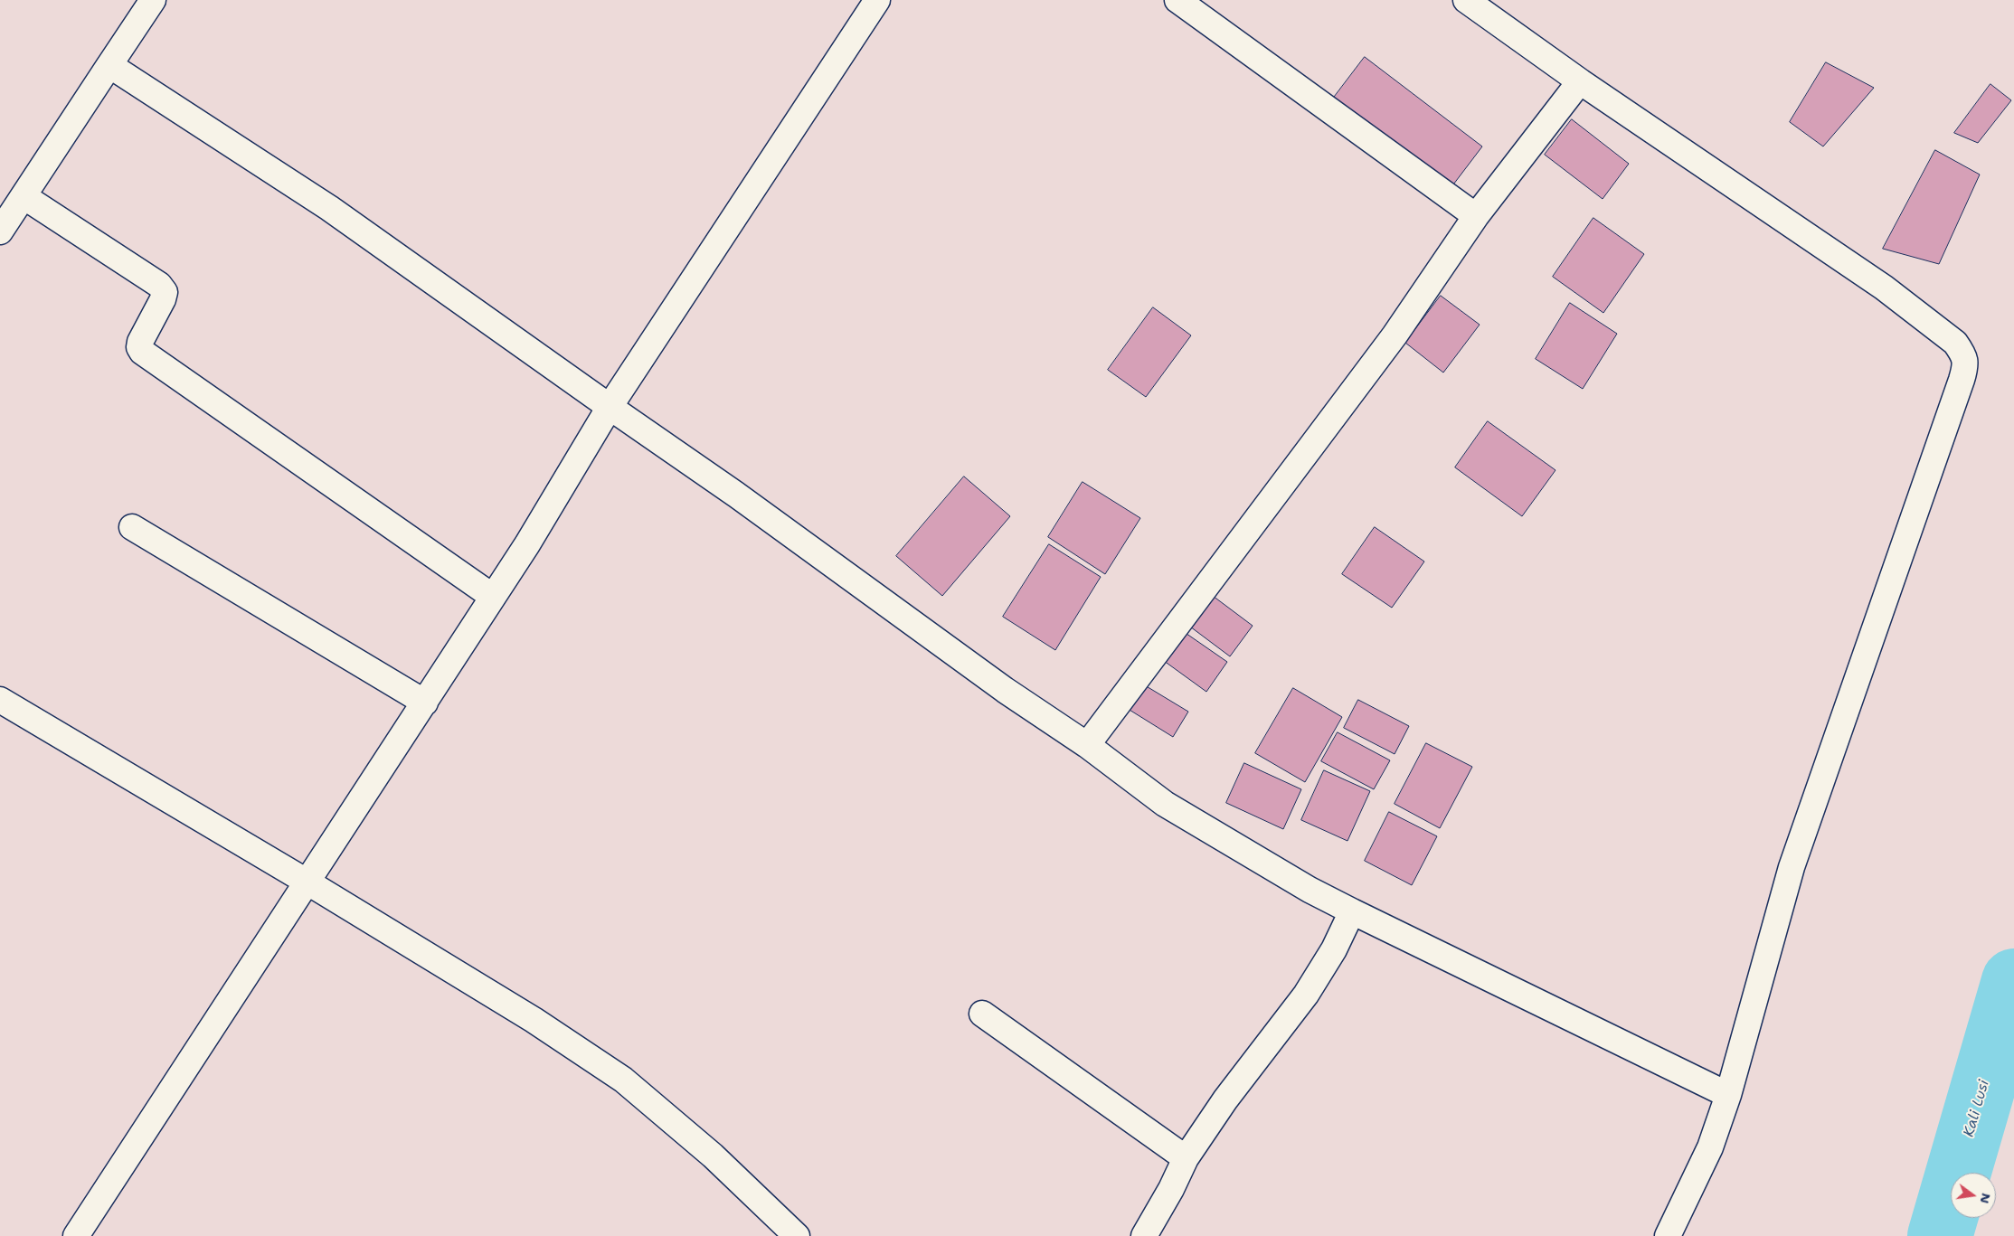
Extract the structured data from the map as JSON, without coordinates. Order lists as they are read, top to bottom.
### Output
{
  "water": ["Kali Lusi"],
  "north": "right"
}
